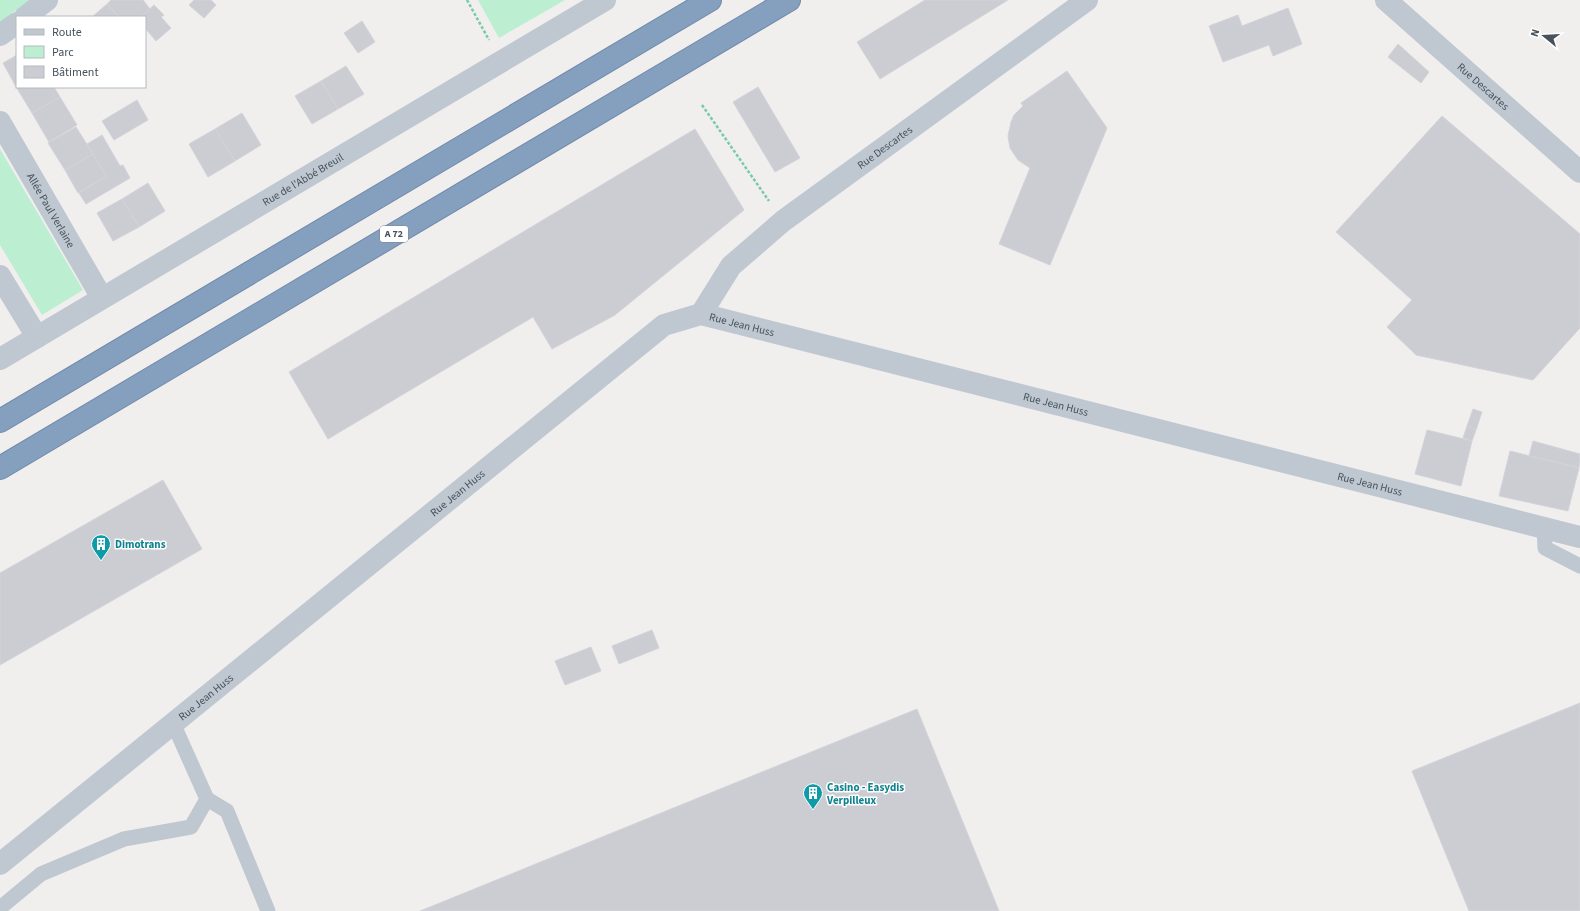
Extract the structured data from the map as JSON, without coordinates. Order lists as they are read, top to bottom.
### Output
{
  "streets": {
    "highway": ["A 72"],
    "street": [
      "Rue Descartes",
      "Rue de l'Abbé Breuil",
      "Allée Paul Verlaine",
      "Rue Jean Huss"
    ]
  },
  "crossings": [
    ["Rue Descartes", "Rue Jean Huss"],
    ["Rue de l'Abbé Breuil", "Allée Paul Verlaine"]
  ],
  "places": {
    "building": ["Dimotrans", "Casino - Easydis Verpilleux"]
  },
  "legend": ["Route", "Parc", "Bâtiment"],
  "north": "left"
}
